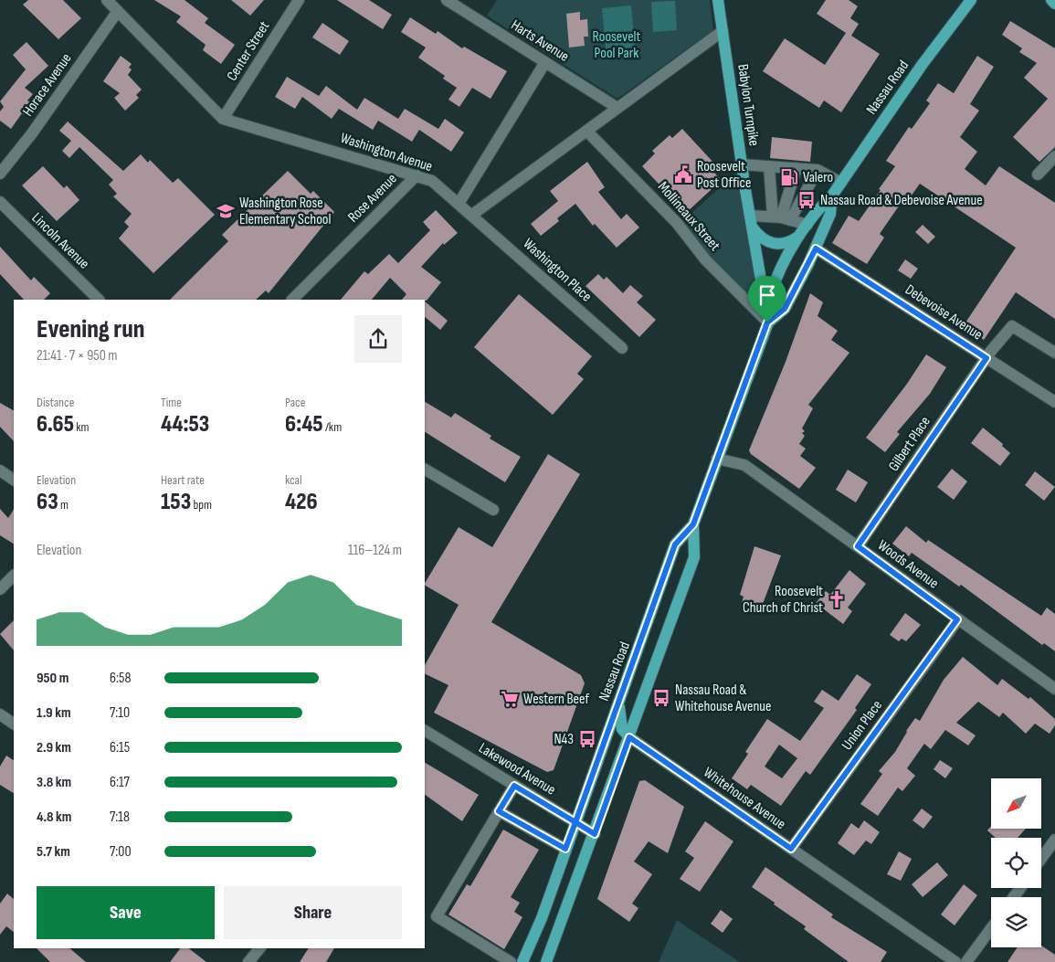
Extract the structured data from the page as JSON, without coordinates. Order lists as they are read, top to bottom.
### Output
{
  "streets": {
    "main road": ["Nassau Road", "Babylon Turnpike"],
    "street": [
      "Harts Avenue",
      "Center Street",
      "Horace Avenue",
      "Washington Avenue",
      "Rose Avenue",
      "Mollineaux Street",
      "Lincoln Avenue",
      "Washington Place",
      "Debevoise Avenue",
      "Gilbert Place",
      "Woods Avenue",
      "Union Place",
      "Lakewood Avenue",
      "Whitehouse Avenue"
    ]
  },
  "crossings": [
    ["Center Street", "Washington Avenue"],
    ["Horace Avenue", "Washington Avenue"],
    ["Nassau Road", "Babylon Turnpike"],
    ["Nassau Road", "Mollineaux Street"],
    ["Nassau Road", "Debevoise Avenue"],
    ["Nassau Road", "Woods Avenue"],
    ["Nassau Road", "Lakewood Avenue"],
    ["Nassau Road", "Whitehouse Avenue"],
    ["Babylon Turnpike", "Mollineaux Street"],
    ["Washington Avenue", "Rose Avenue"],
    ["Washington Avenue", "Washington Place"],
    ["Debevoise Avenue", "Gilbert Place"],
    ["Gilbert Place", "Woods Avenue"],
    ["Woods Avenue", "Union Place"],
    ["Union Place", "Whitehouse Avenue"]
  ],
  "parks": ["Roosevelt Pool Park"],
  "places": {
    "public building": ["Roosevelt Post Office"],
    "fuel station": ["Valero"],
    "bus stop": ["Nassau Road & Debevoise Avenue", "Nassau Road & Whitehouse Avenue", "N43"],
    "school or university": ["Washington Rose Elementary School"],
    "church": ["Roosevelt Church of Christ"],
    "supermarket": ["Western Beef"]
  },
  "north": "bottom left",
  "page": {
    "heading": ["Evening run", "21:41 · 7 × 950 m"],
    "stats": [
      ["Distance", "6.65 km"],
      ["Time", "44:53"],
      ["Pace", "6:45 /km"],
      ["Elevation", "63 m"],
      ["Heart rate", "153 bpm"],
      ["kcal", "426"]
    ],
    "chart": ["Elevation", "116–124 m"],
    "list": [
      {
        "name": "950 m",
        "note": "6:58"
      },
      {
        "name": "1.9 km",
        "note": "7:10"
      },
      {
        "name": "2.9 km",
        "note": "6:15"
      },
      {
        "name": "3.8 km",
        "note": "6:17"
      },
      {
        "name": "4.8 km",
        "note": "7:18"
      },
      {
        "name": "5.7 km",
        "note": "7:00"
      }
    ],
    "buttons": ["Save", "Share"]
  }
}
